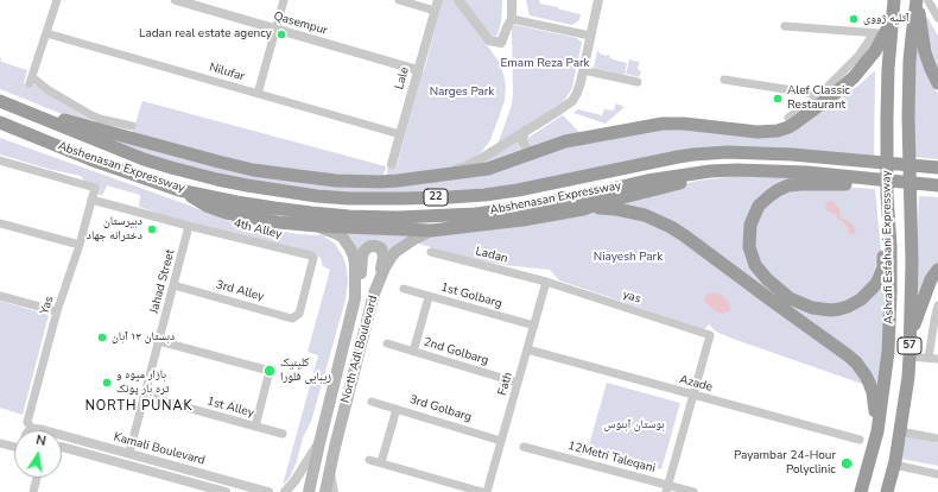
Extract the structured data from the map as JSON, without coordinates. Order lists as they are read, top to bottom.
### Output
{
  "streets": {
    "highway": [
      "Abshenasan Expressway",
      "22",
      "Ashrafi Esfahani Expressway",
      "57"
    ],
    "main road": ["North Adl Boulevard"],
    "street": [
      "Qasempur",
      "Nilufar",
      "Lale",
      "4th Alley",
      "Ladan",
      "Jahad Street",
      "3rd Alley",
      "1st Golbarg",
      "yas",
      "Yas",
      "2nd Golbarg",
      "Fath",
      "Azade",
      "1st Alley",
      "3rd Golbarg",
      "Kamali Boulevard",
      "12Metri Taleqani"
    ]
  },
  "crossings": [
    ["Qasempur", "Lale"],
    ["Nilufar", "Lale"],
    ["Abshenasan Expressway", "22"],
    ["4th Alley", "Jahad Street"],
    ["4th Alley", "3rd Alley"],
    ["Ladan", "yas"],
    ["Ladan", "Fath"],
    ["Jahad Street", "3rd Alley"],
    ["Jahad Street", "1st Alley"],
    ["Jahad Street", "Kamali Boulevard"],
    ["1st Golbarg", "Fath"],
    ["yas", "Fath"],
    ["yas", "Azade"],
    ["Yas", "Kamali Boulevard"],
    ["2nd Golbarg", "Fath"],
    ["Fath", "Azade"],
    ["Fath", "3rd Golbarg"]
  ],
  "districts": ["NORTH PUNAK"],
  "parks": [
    "Emam Reza Park",
    "Narges Park",
    "Niayesh Park",
    "بوستان آبنوس"
  ],
  "places": [
    "آتلیه ژووی",
    "Ladan real estate agency",
    "Alef Classic Restaurant",
    "دبیرستان دخترانه جهاد",
    "دبستان ۱۳ آبان",
    "کلینیک زیبایی فلورا",
    "بازار ميوه و تره بار پونک",
    "Payambar 24-Hour Polyclinic"
  ],
  "north": "top"
}
